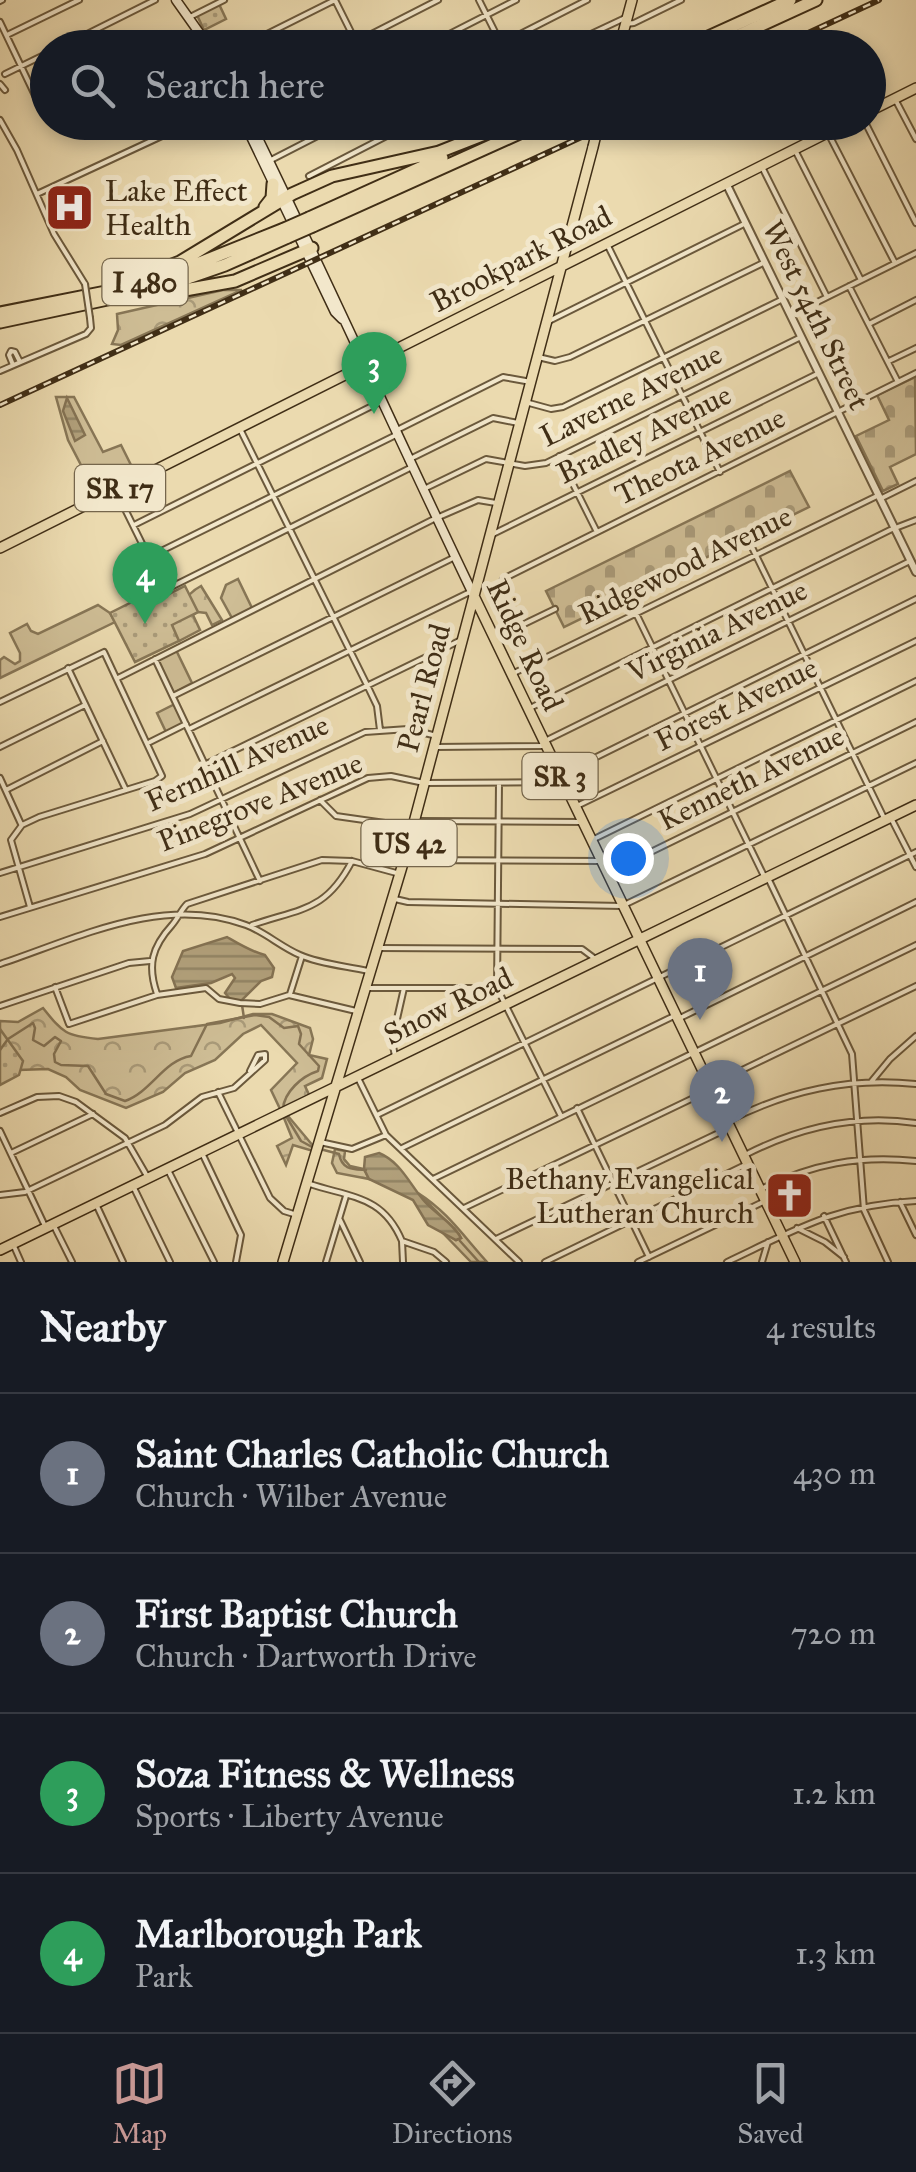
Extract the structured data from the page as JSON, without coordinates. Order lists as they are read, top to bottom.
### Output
{
  "streets": {
    "highway": ["I 480"],
    "main road": [
      "Brookpark Road",
      "SR 17",
      "Ridge Road",
      "Pearl Road",
      "SR 3",
      "US 42",
      "Snow Road"
    ],
    "street": [
      "West 54th Street",
      "Laverne Avenue",
      "Bradley Avenue",
      "Theota Avenue",
      "Ridgewood Avenue",
      "Virginia Avenue",
      "Forest Avenue",
      "Fernhill Avenue",
      "Kenneth Avenue",
      "Pinegrove Avenue"
    ]
  },
  "crossings": [
    ["Brookpark Road", "West 54th Street"],
    ["Brookpark Road", "Ridge Road"],
    ["Brookpark Road", "Pearl Road"],
    ["West 54th Street", "Laverne Avenue"],
    ["West 54th Street", "Bradley Avenue"],
    ["West 54th Street", "Theota Avenue"],
    ["West 54th Street", "Ridgewood Avenue"],
    ["West 54th Street", "Virginia Avenue"],
    ["Laverne Avenue", "Ridge Road"],
    ["Laverne Avenue", "Pearl Road"],
    ["Bradley Avenue", "Pearl Road"],
    ["Ridgewood Avenue", "Ridge Road"],
    ["Virginia Avenue", "Ridge Road"],
    ["Virginia Avenue", "Pearl Road"],
    ["Virginia Avenue", "Fernhill Avenue"],
    ["Ridge Road", "Pearl Road"],
    ["Ridge Road", "Forest Avenue"],
    ["Ridge Road", "Kenneth Avenue"],
    ["Ridge Road", "Pinegrove Avenue"],
    ["Ridge Road", "Snow Road"],
    ["Pearl Road", "Fernhill Avenue"],
    ["Pearl Road", "Pinegrove Avenue"],
    ["Pearl Road", "Snow Road"]
  ],
  "places": {
    "hospital": ["Lake Effect Health"],
    "church": ["Bethany Evangelical Lutheran Church"]
  },
  "page": {
    "search": "Search here",
    "pins": [
      "3",
      "4",
      "1",
      "2"
    ],
    "heading": ["Nearby", "4 results"],
    "list": [
      {
        "mark": "1",
        "name": "Saint Charles Catholic Church",
        "note": "Church · Wilber Avenue",
        "value": "430 m"
      },
      {
        "mark": "2",
        "name": "First Baptist Church",
        "note": "Church · Dartworth Drive",
        "value": "720 m"
      },
      {
        "mark": "3",
        "name": "Soza Fitness & Wellness",
        "note": "Sports · Liberty Avenue",
        "value": "1.2 km"
      },
      {
        "mark": "4",
        "name": "Marlborough Park",
        "note": "Park",
        "value": "1.3 km"
      }
    ],
    "nav": ["Map", "Directions", "Saved"]
  }
}
